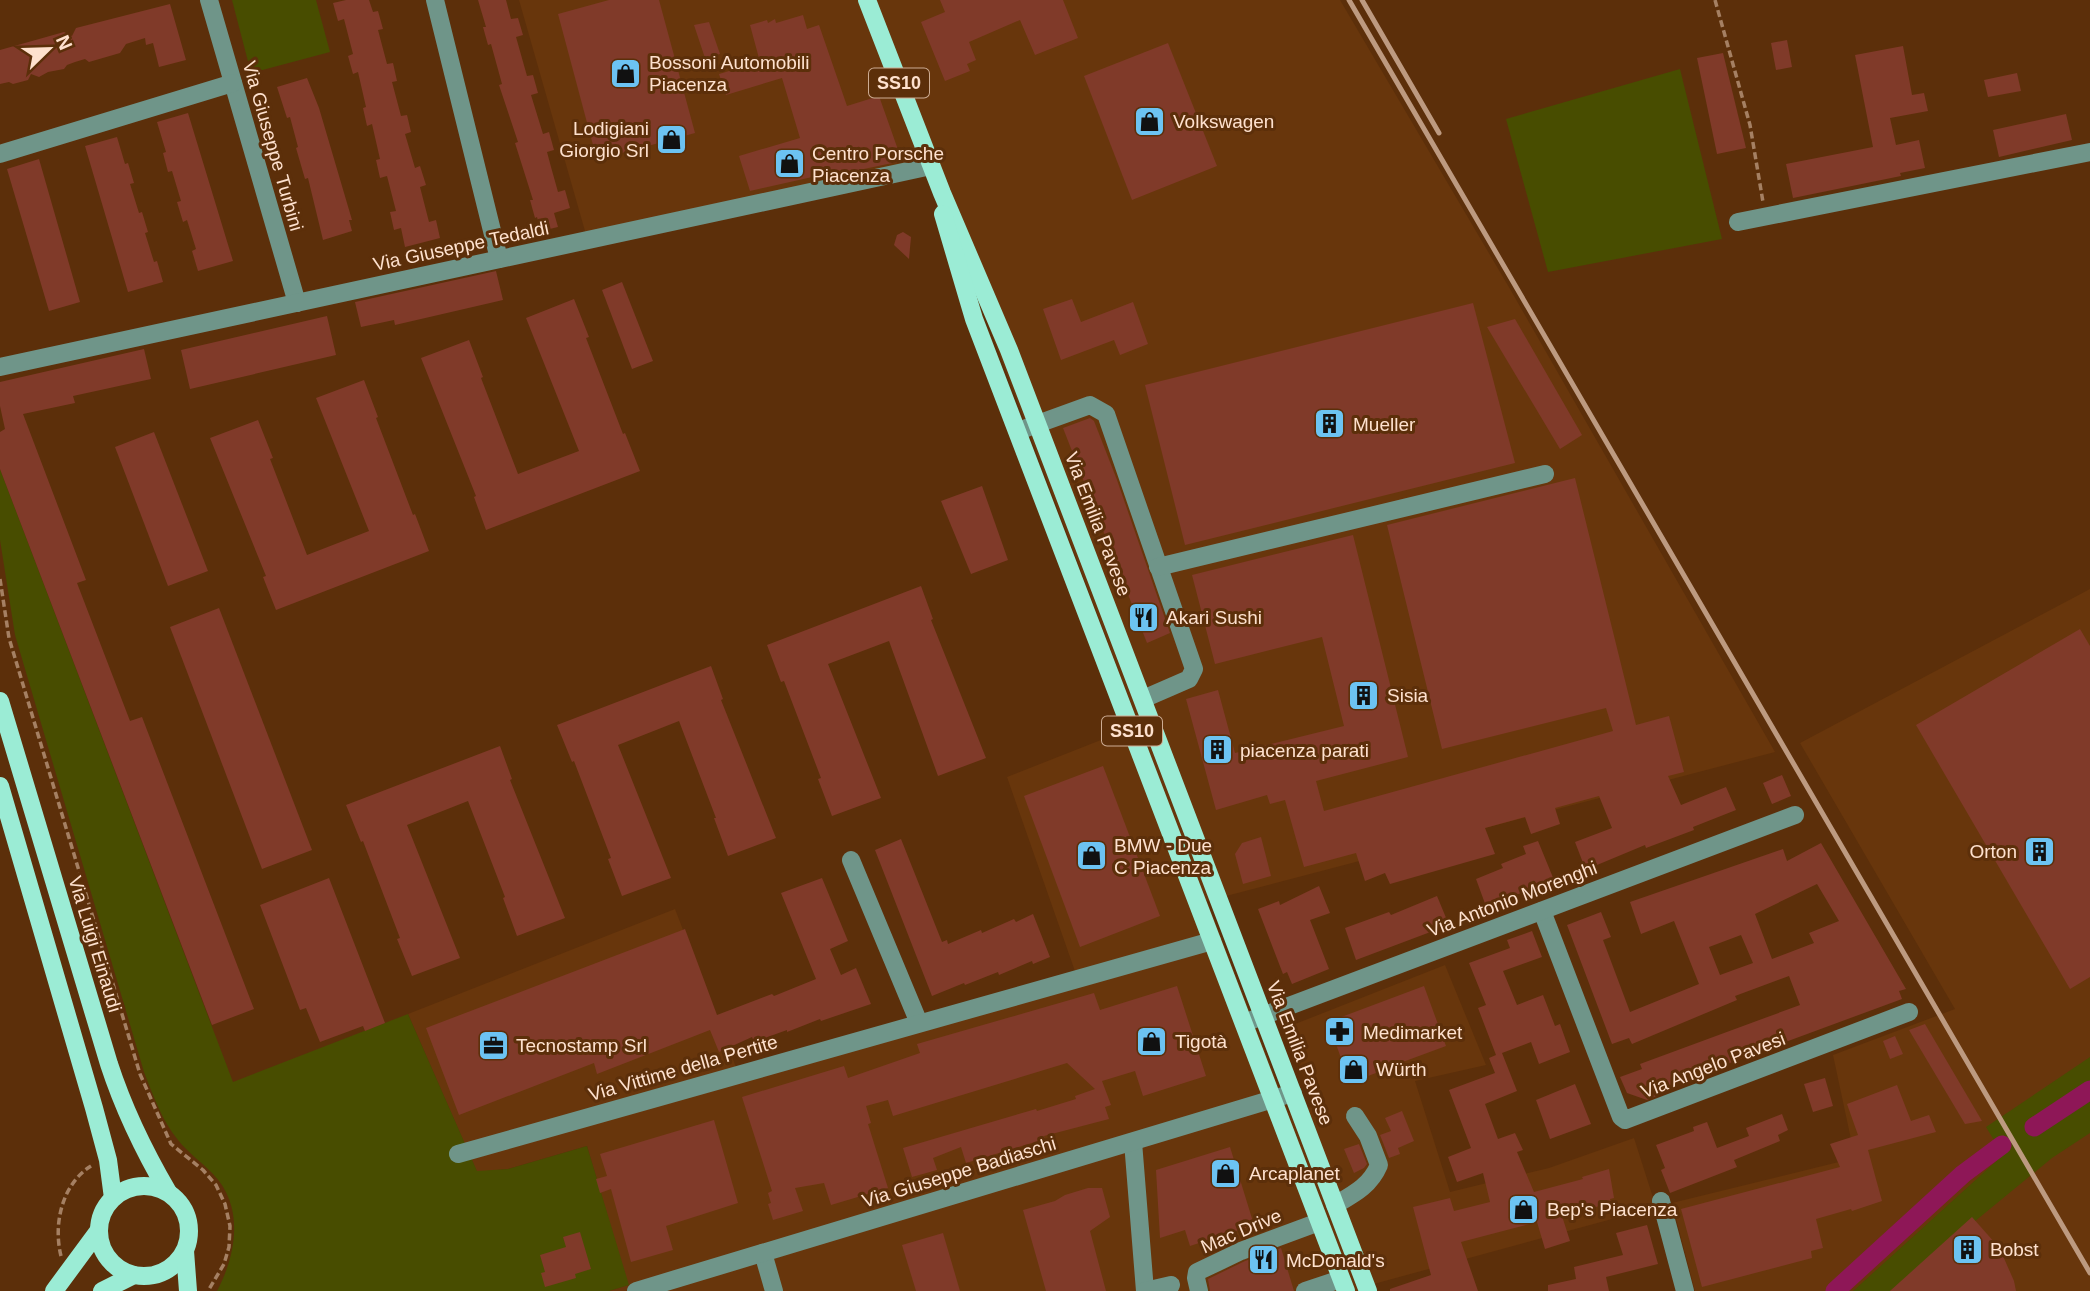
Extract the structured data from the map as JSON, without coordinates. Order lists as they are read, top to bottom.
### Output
{
  "streets": {
    "main road": ["SS10", "Via Emilia Pavese", "Via Luigi Einaudi"],
    "street": [
      "Via Giuseppe Turbini",
      "Via Giuseppe Tedaldi",
      "Via Antonio Morenghi",
      "Via Angelo Pavesi",
      "Via Vittime della Pertite",
      "Via Giuseppe Badiaschi",
      "Mac Drive"
    ]
  },
  "crossings": [
    ["Via Giuseppe Turbini", "Via Giuseppe Tedaldi"],
    ["Via Giuseppe Tedaldi", "Via Emilia Pavese"],
    ["Via Emilia Pavese", "Via Antonio Morenghi"],
    ["Via Emilia Pavese", "Via Vittime della Pertite"],
    ["Via Emilia Pavese", "Via Giuseppe Badiaschi"],
    ["Via Emilia Pavese", "Mac Drive"],
    ["Via Antonio Morenghi", "Via Angelo Pavesi"]
  ],
  "places": {
    "shop": [
      "Bossoni Automobili Piacenza",
      "Volkswagen",
      "Lodigiani Giorgio Srl",
      "Centro Porsche Piacenza",
      "BMW - Due C Piacenza",
      "Tigotà",
      "Würth",
      "Arcaplanet",
      "Bep's Piacenza"
    ],
    "building": [
      "Mueller",
      "Sisia",
      "piacenza parati",
      "Orton",
      "Bobst"
    ],
    "restaurant": ["Akari Sushi", "McDonald's"],
    "pharmacy": ["Medimarket"],
    "office": ["Tecnostamp Srl"]
  },
  "north": "top right"
}
